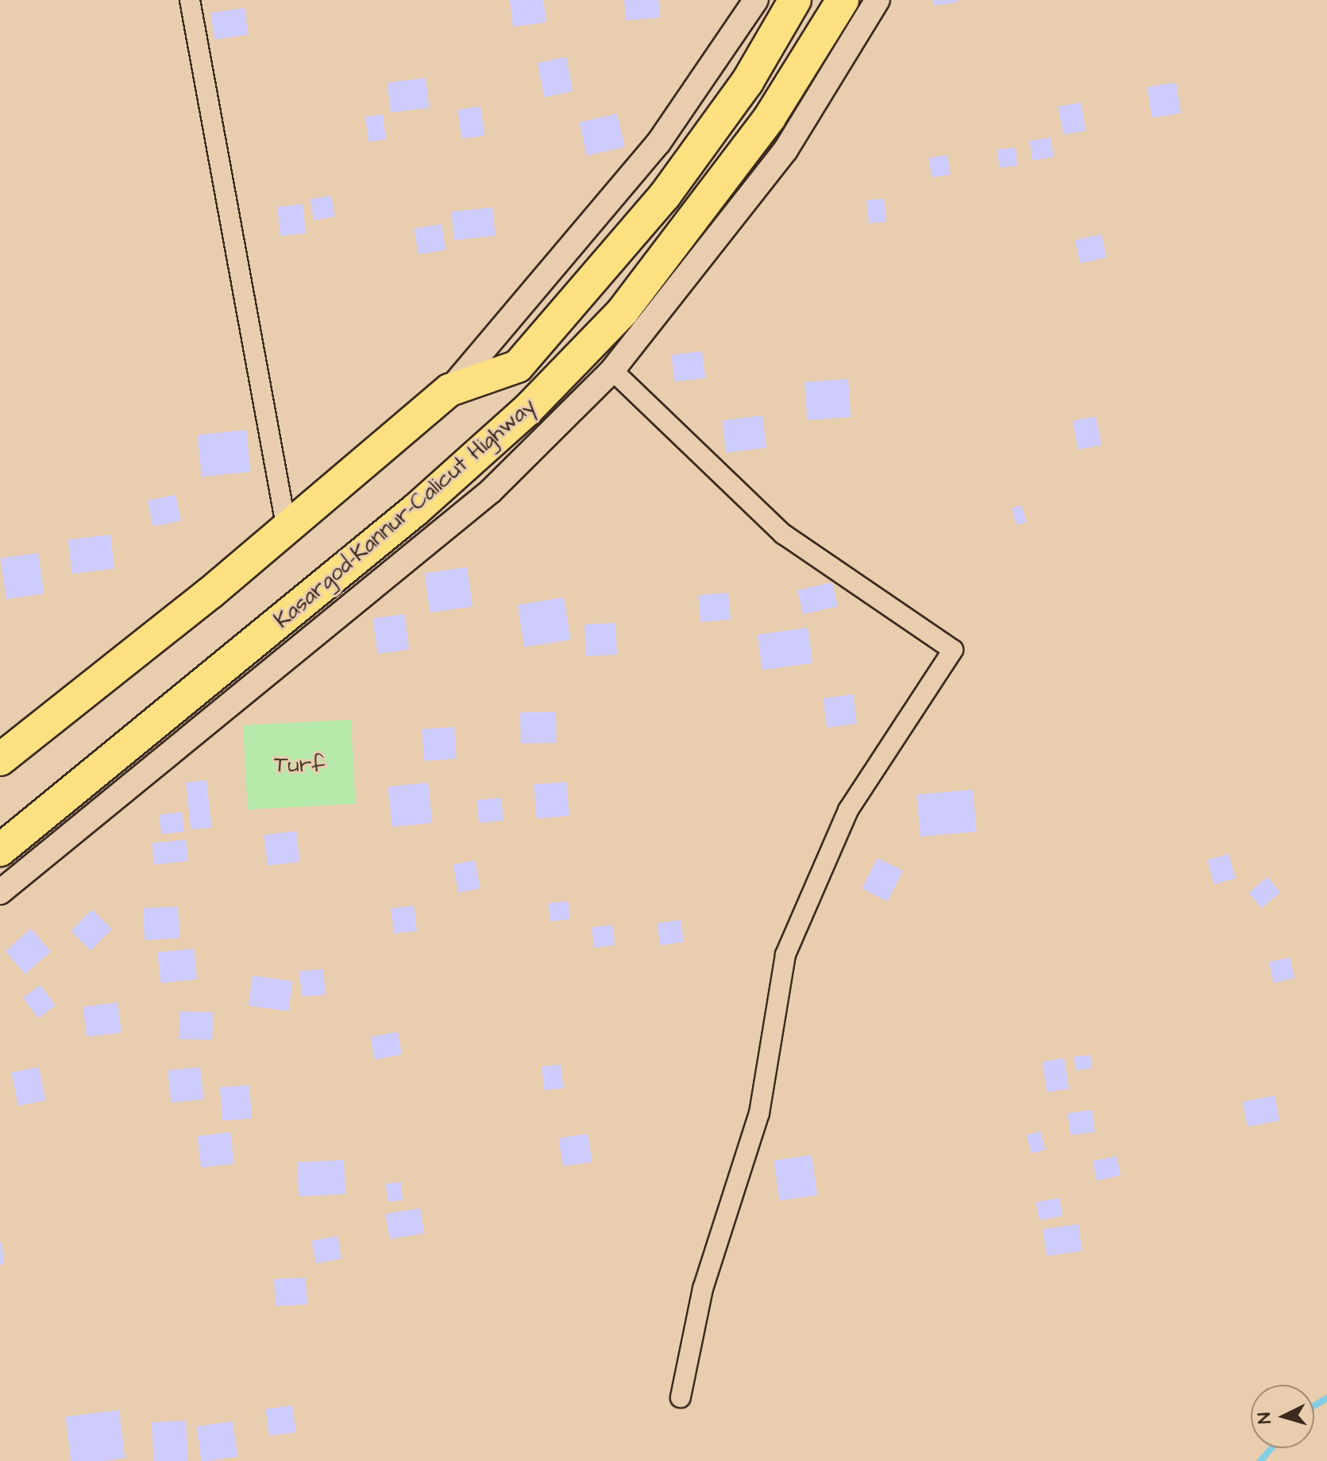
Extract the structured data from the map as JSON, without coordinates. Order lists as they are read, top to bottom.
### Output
{
  "streets": {
    "highway": ["Kasargod-Kannur-Calicut Highway"]
  },
  "parks": ["Turf"],
  "north": "left"
}
